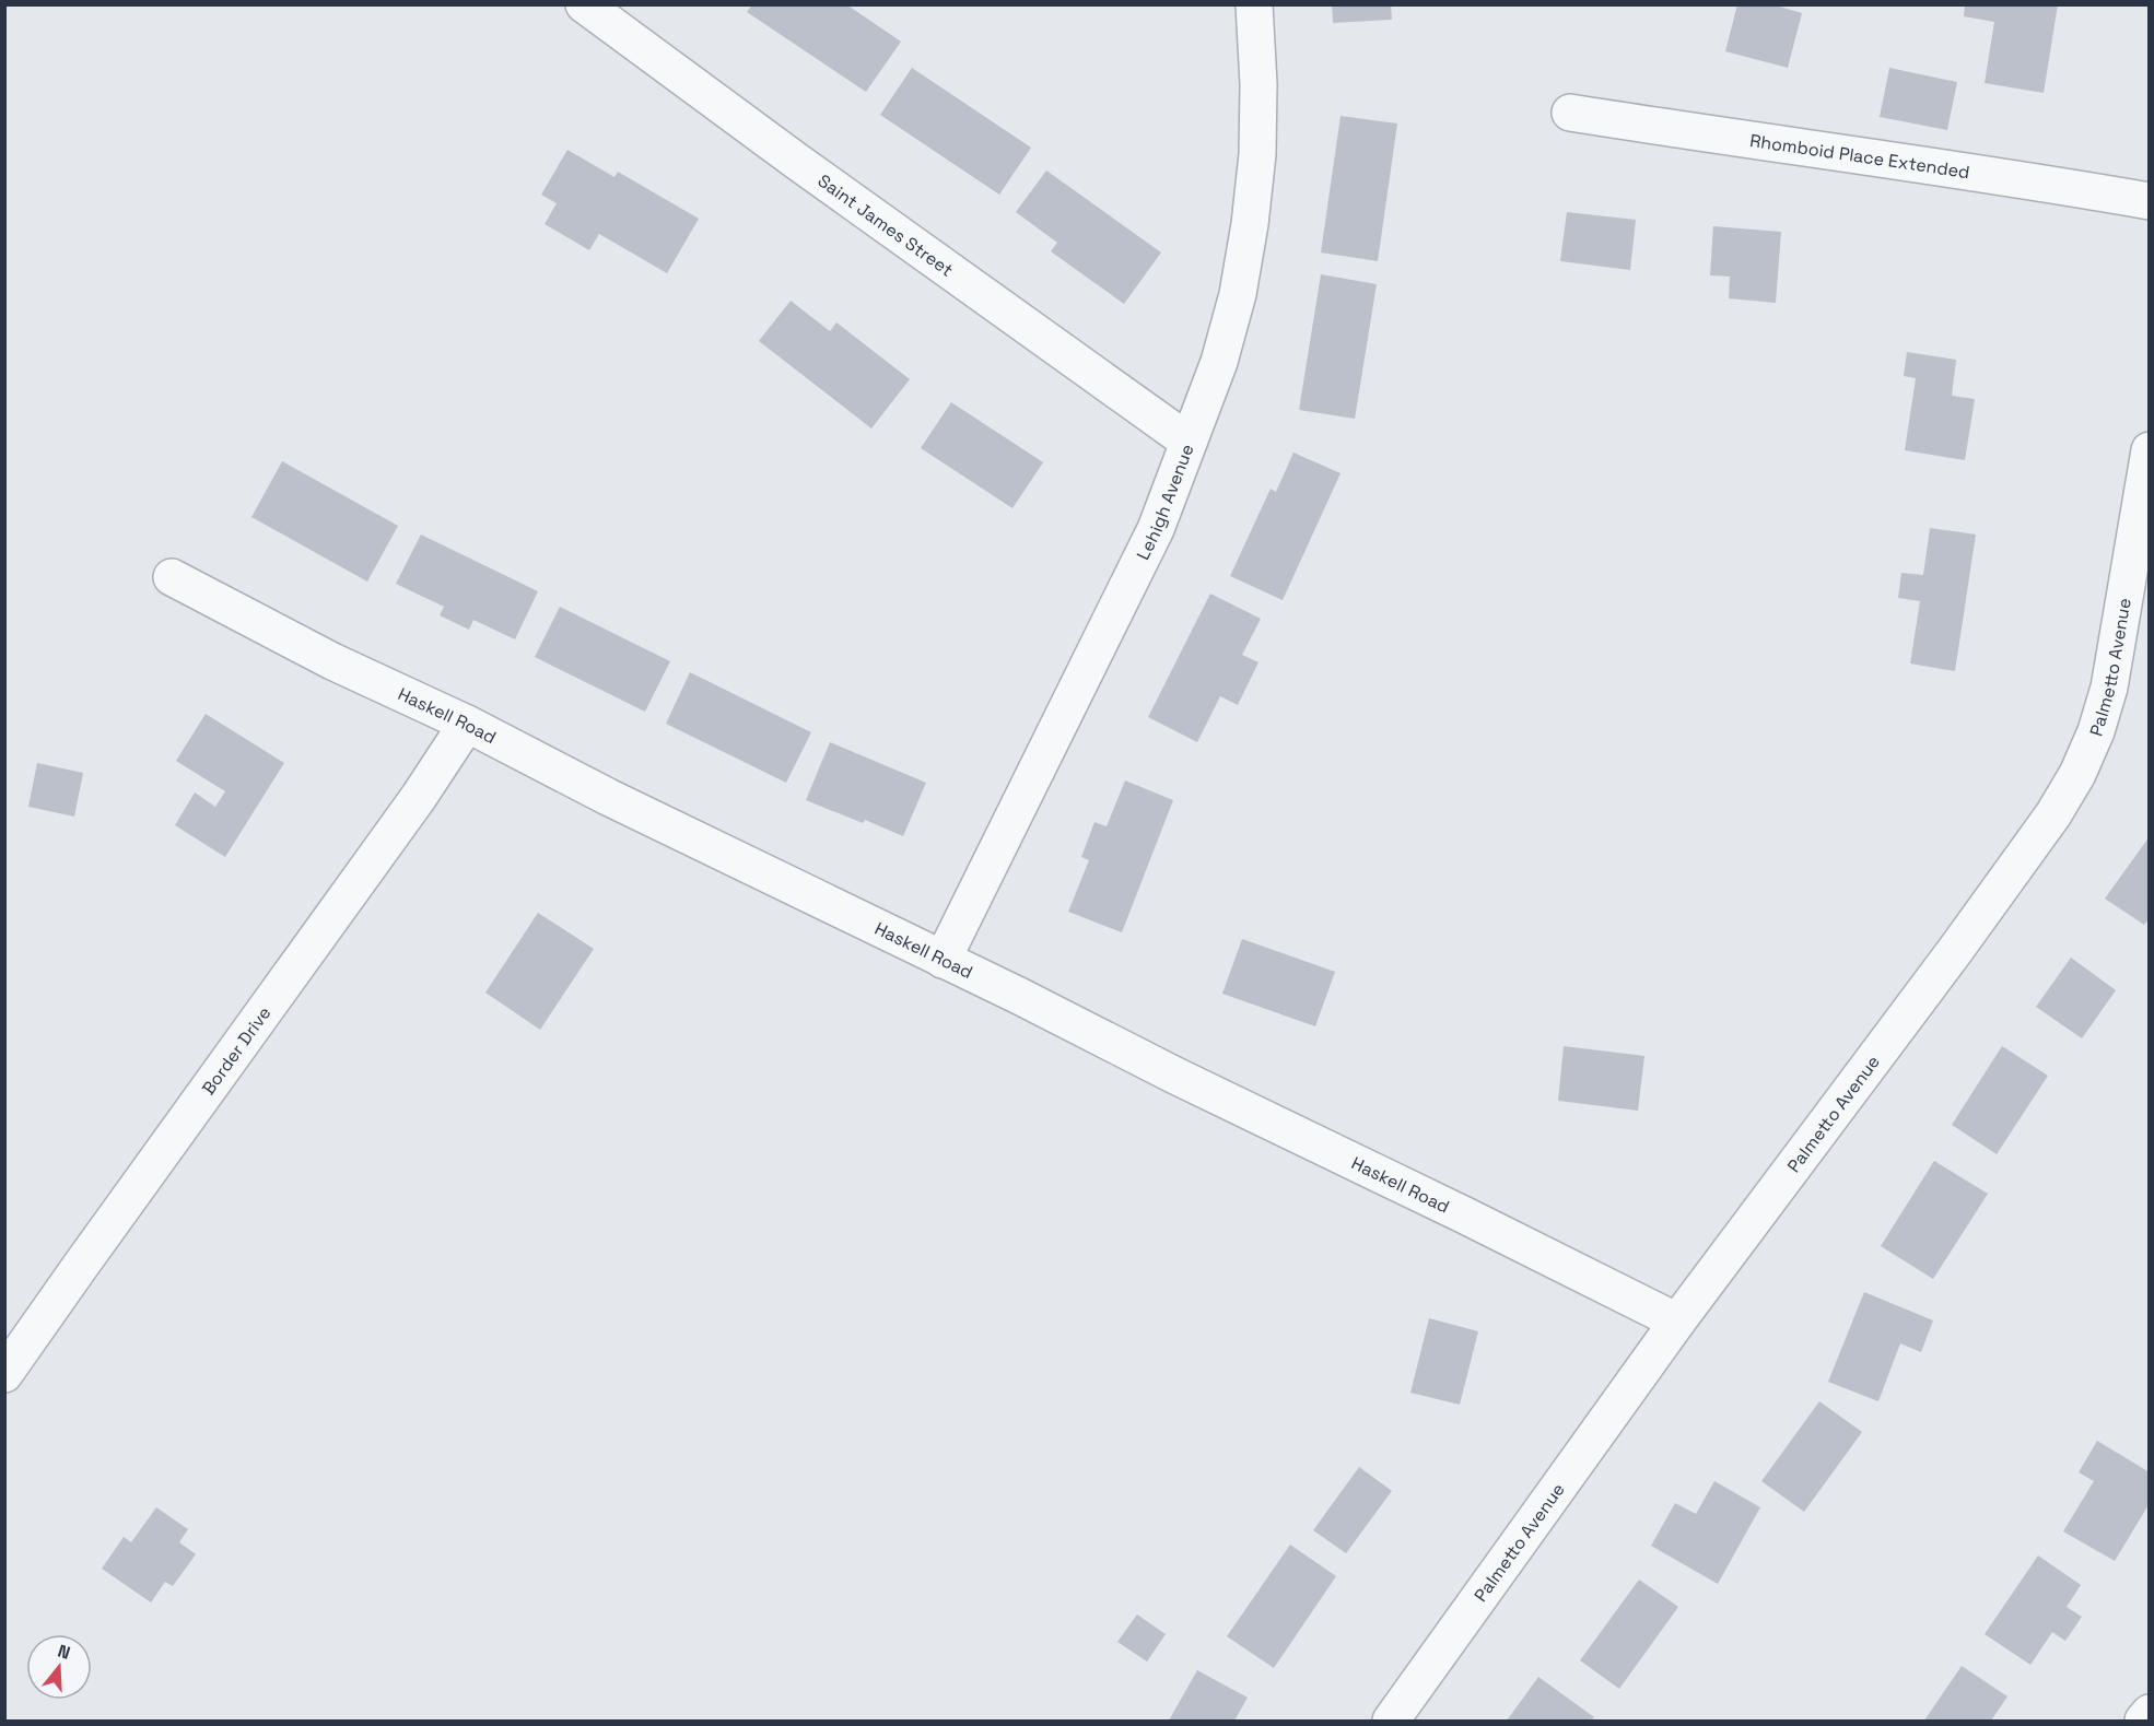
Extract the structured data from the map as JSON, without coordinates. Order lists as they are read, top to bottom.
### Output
{
  "streets": {
    "street": [
      "Rhomboid Place Extended",
      "Saint James Street",
      "Lehigh Avenue",
      "Palmetto Avenue",
      "Haskell Road",
      "Border Drive"
    ]
  },
  "crossings": [
    ["Saint James Street", "Lehigh Avenue"],
    ["Lehigh Avenue", "Haskell Road"],
    ["Palmetto Avenue", "Haskell Road"],
    ["Haskell Road", "Border Drive"]
  ],
  "north": "top"
}
